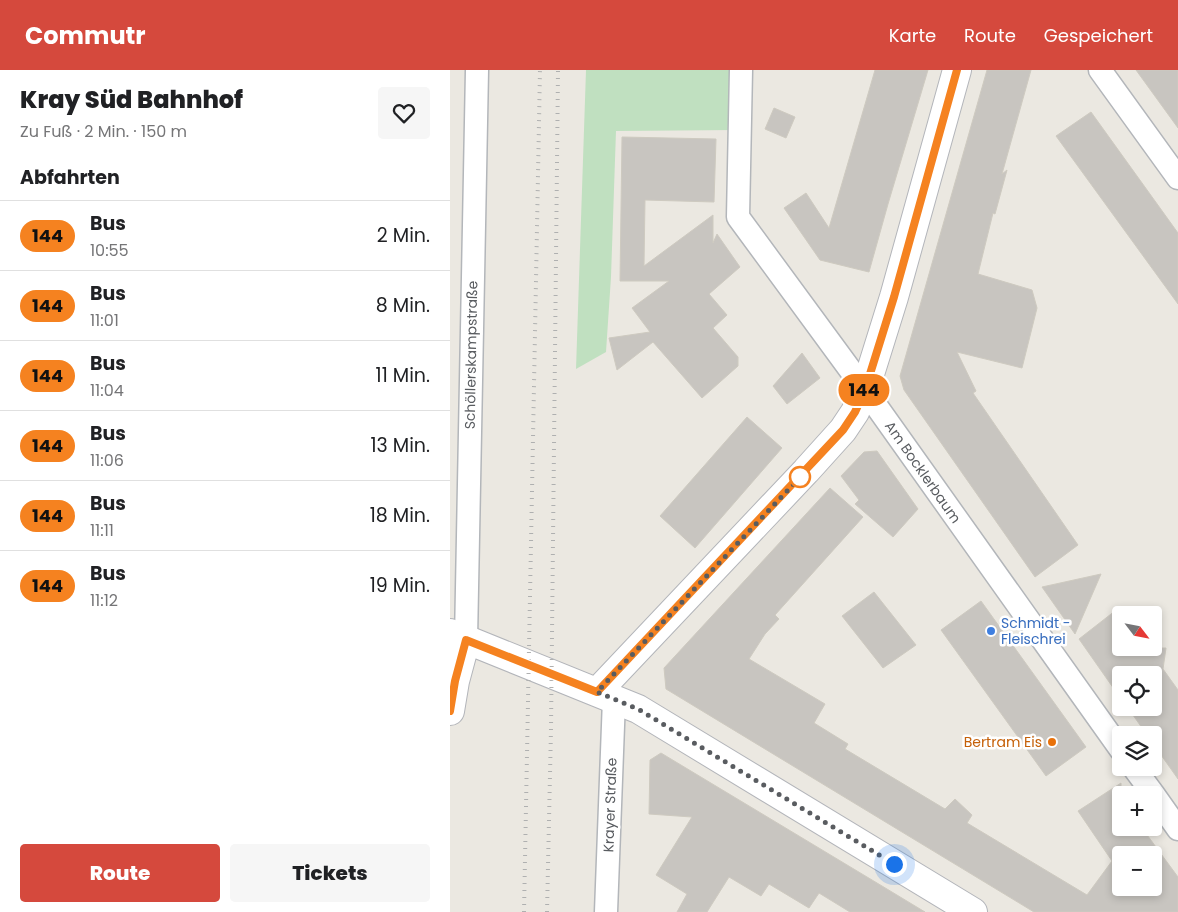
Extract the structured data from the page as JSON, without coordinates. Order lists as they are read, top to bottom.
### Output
{
  "streets": {
    "street": ["Schöllerskampstraße", "Am Bocklerbaum", "Krayer Straße"]
  },
  "places": ["Schmidt - Fleischrei", "Bertram Eis"],
  "lines": ["bus line 144"],
  "north": "bottom right",
  "page": {
    "header": "Commutr",
    "nav": ["Karte", "Route", "Gespeichert"],
    "heading": [
      ["Kray Süd Bahnhof", "Zu Fuß · 2 Min. · 150 m"],
      "Abfahrten"
    ],
    "on_map": "144",
    "list": [
      {
        "mark": "144",
        "name": "Bus",
        "note": "10:55",
        "value": "2 Min."
      },
      {
        "mark": "144",
        "name": "Bus",
        "note": "11:01",
        "value": "8 Min."
      },
      {
        "mark": "144",
        "name": "Bus",
        "note": "11:04",
        "value": "11 Min."
      },
      {
        "mark": "144",
        "name": "Bus",
        "note": "11:06",
        "value": "13 Min."
      },
      {
        "mark": "144",
        "name": "Bus",
        "note": "11:11",
        "value": "18 Min."
      },
      {
        "mark": "144",
        "name": "Bus",
        "note": "11:12",
        "value": "19 Min."
      }
    ],
    "map_buttons": ["+", "−"],
    "buttons": ["Route", "Tickets"]
  }
}
